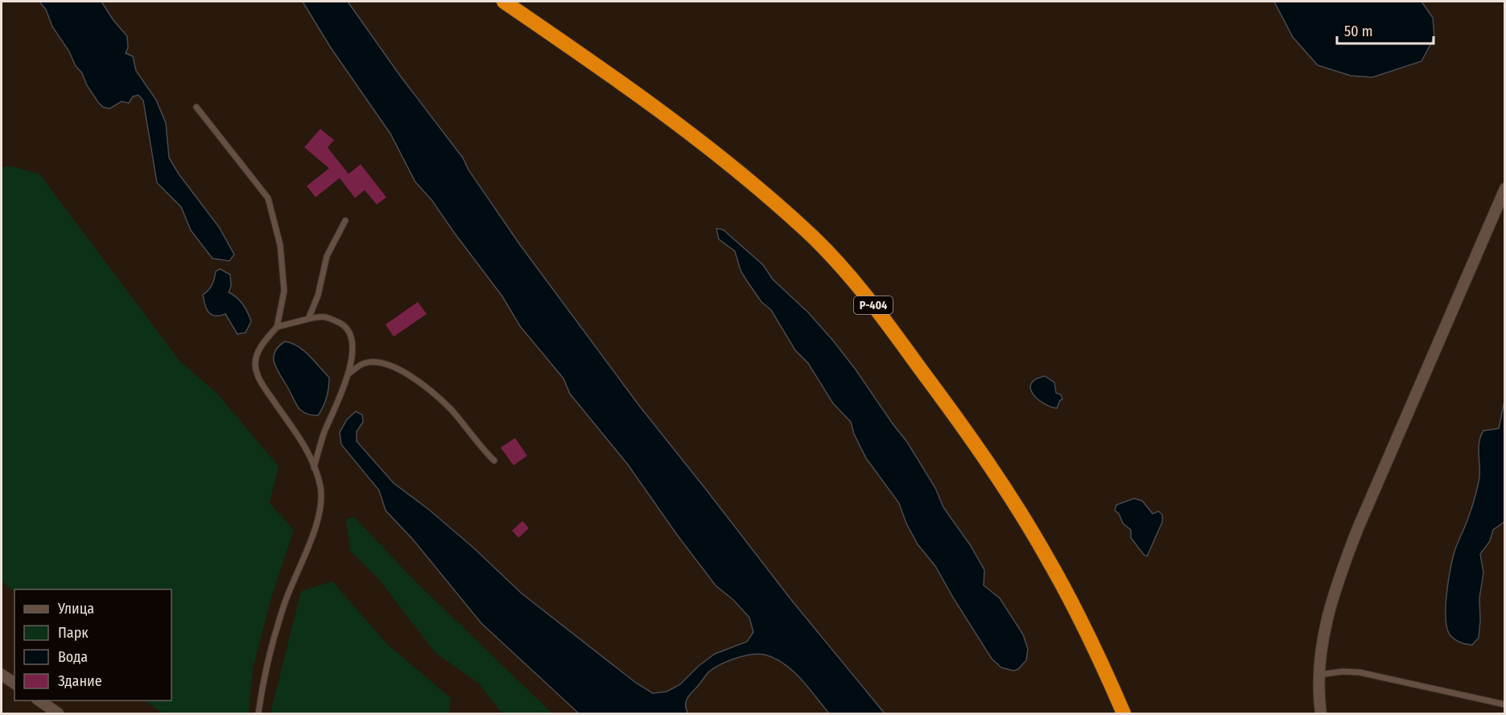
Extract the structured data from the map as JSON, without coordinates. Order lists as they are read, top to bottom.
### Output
{
  "streets": {
    "highway": ["Р-404"]
  },
  "legend": [
    "Улица",
    "Парк",
    "Вода",
    "Здание"
  ],
  "scale_bar": "50 m"
}
